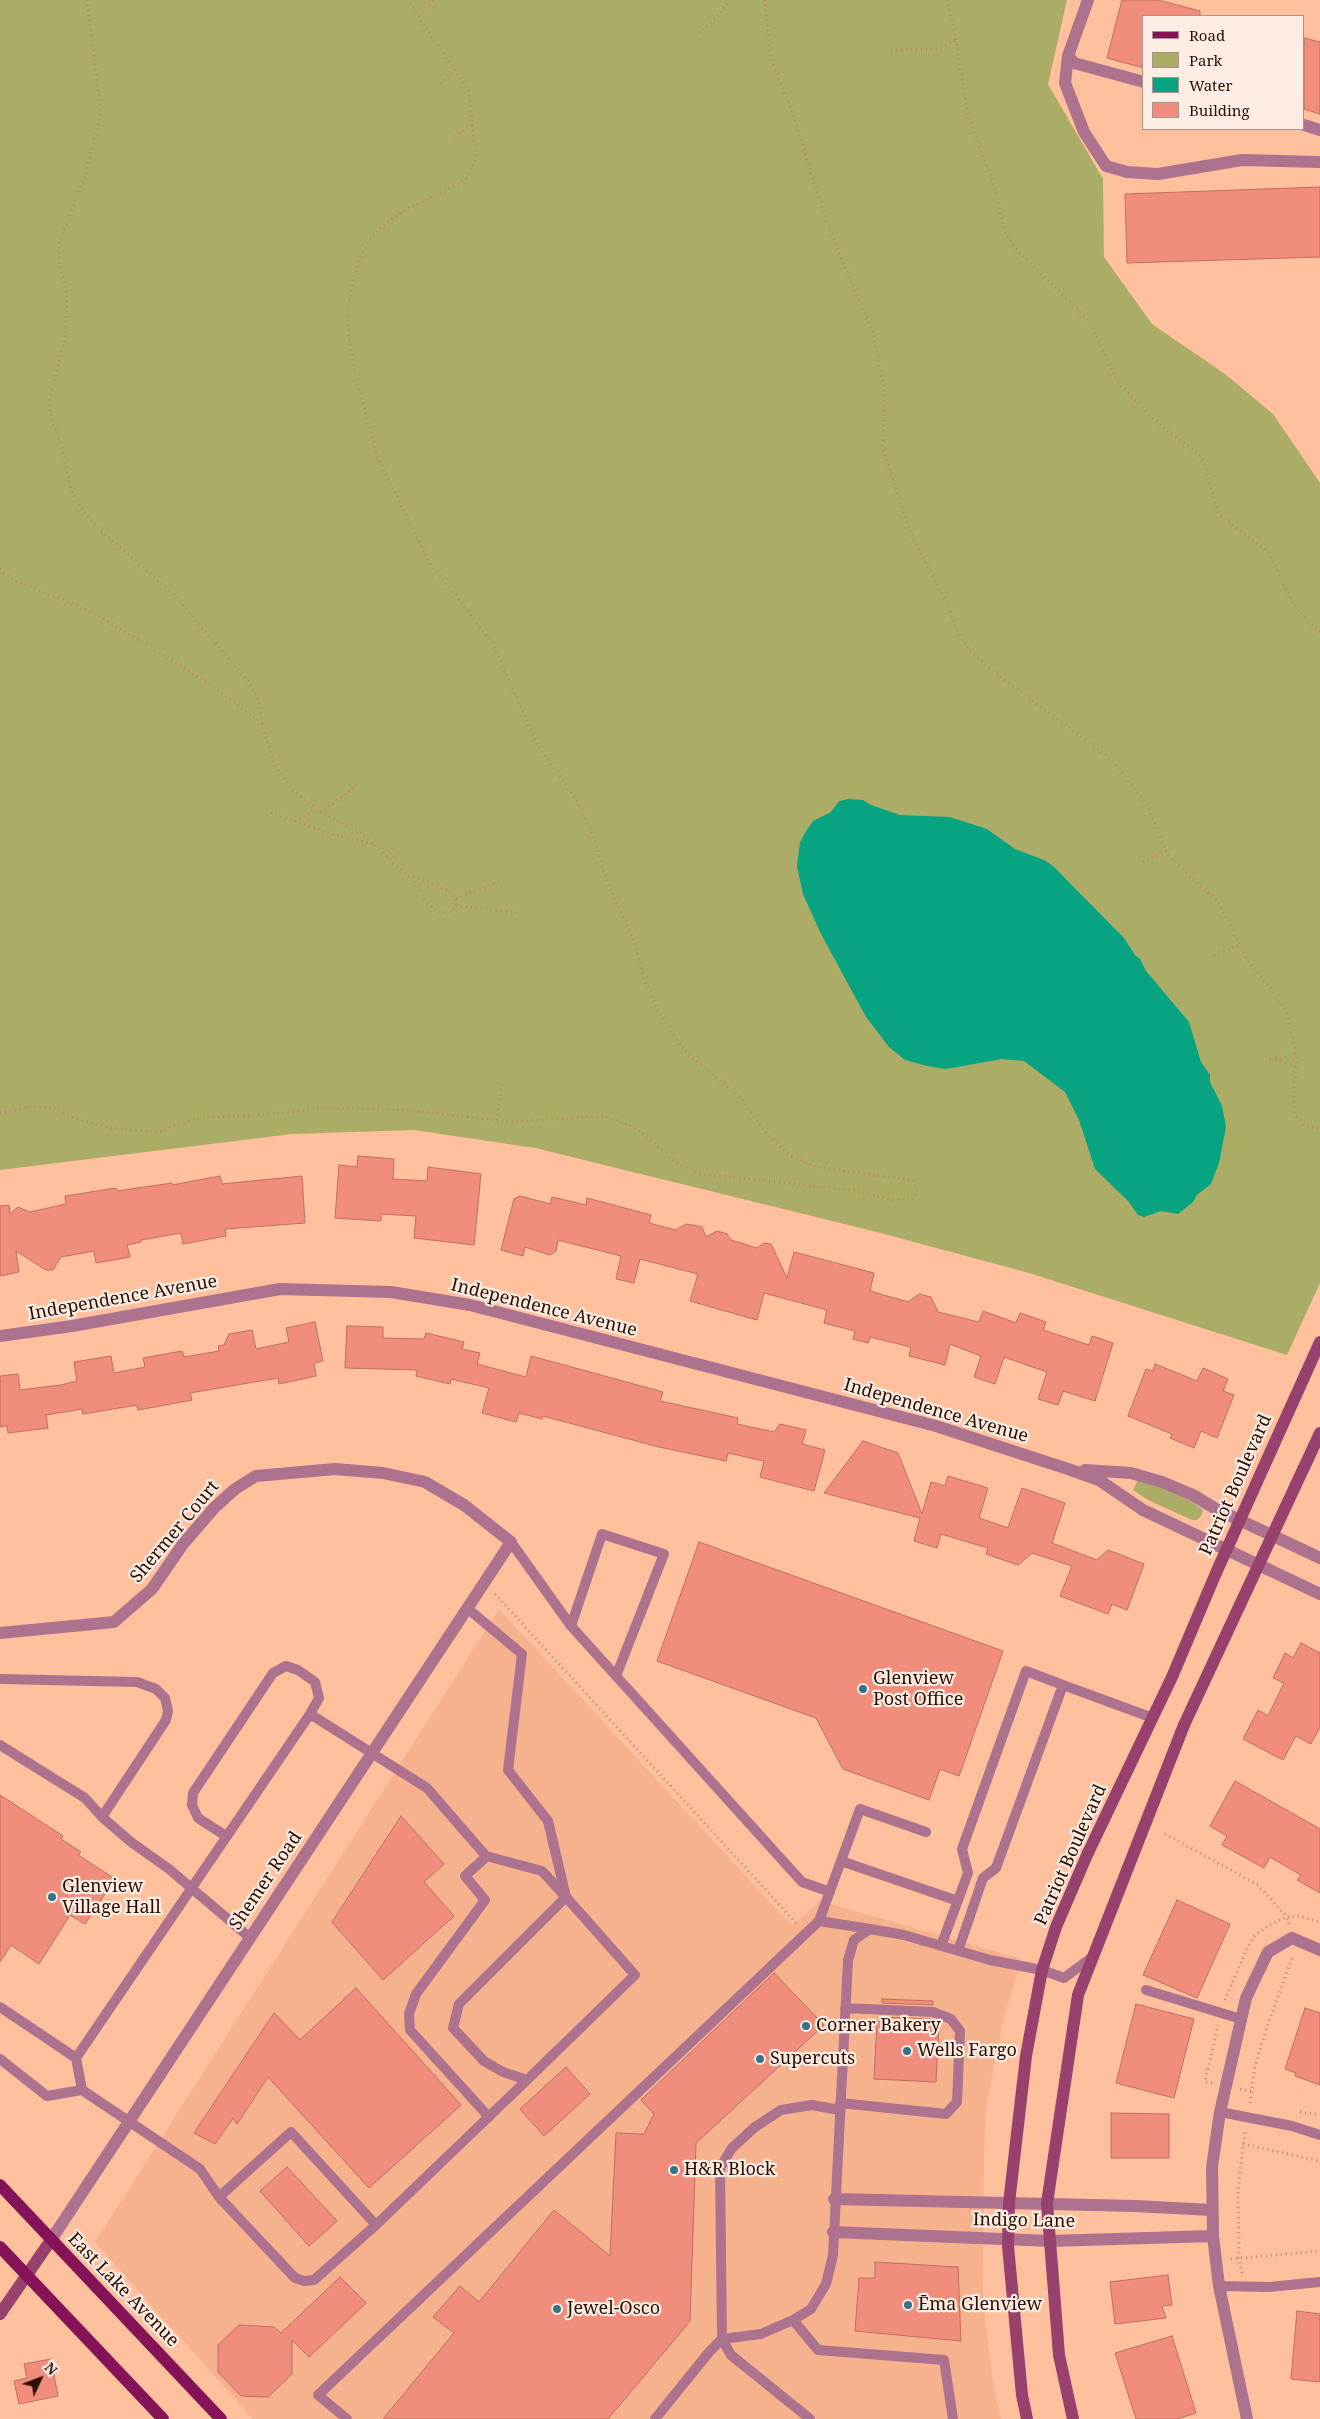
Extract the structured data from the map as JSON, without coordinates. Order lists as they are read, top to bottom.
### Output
{
  "streets": {
    "main road": ["Patriot Boulevard", "East Lake Avenue"],
    "street": [
      "Independence Avenue",
      "Shermer Court",
      "Shemer Road",
      "Indigo Lane"
    ]
  },
  "crossings": [
    ["Independence Avenue", "Patriot Boulevard"],
    ["Patriot Boulevard", "Indigo Lane"],
    ["Shermer Court", "Shemer Road"],
    ["Shemer Road", "East Lake Avenue"]
  ],
  "places": [
    "Glenview Post Office",
    "Glenview Village Hall",
    "Corner Bakery",
    "Wells Fargo",
    "Supercuts",
    "H&R Block",
    "Ēma Glenview",
    "Jewel-Osco"
  ],
  "legend": [
    "Road",
    "Park",
    "Water",
    "Building"
  ],
  "north": "top right"
}
